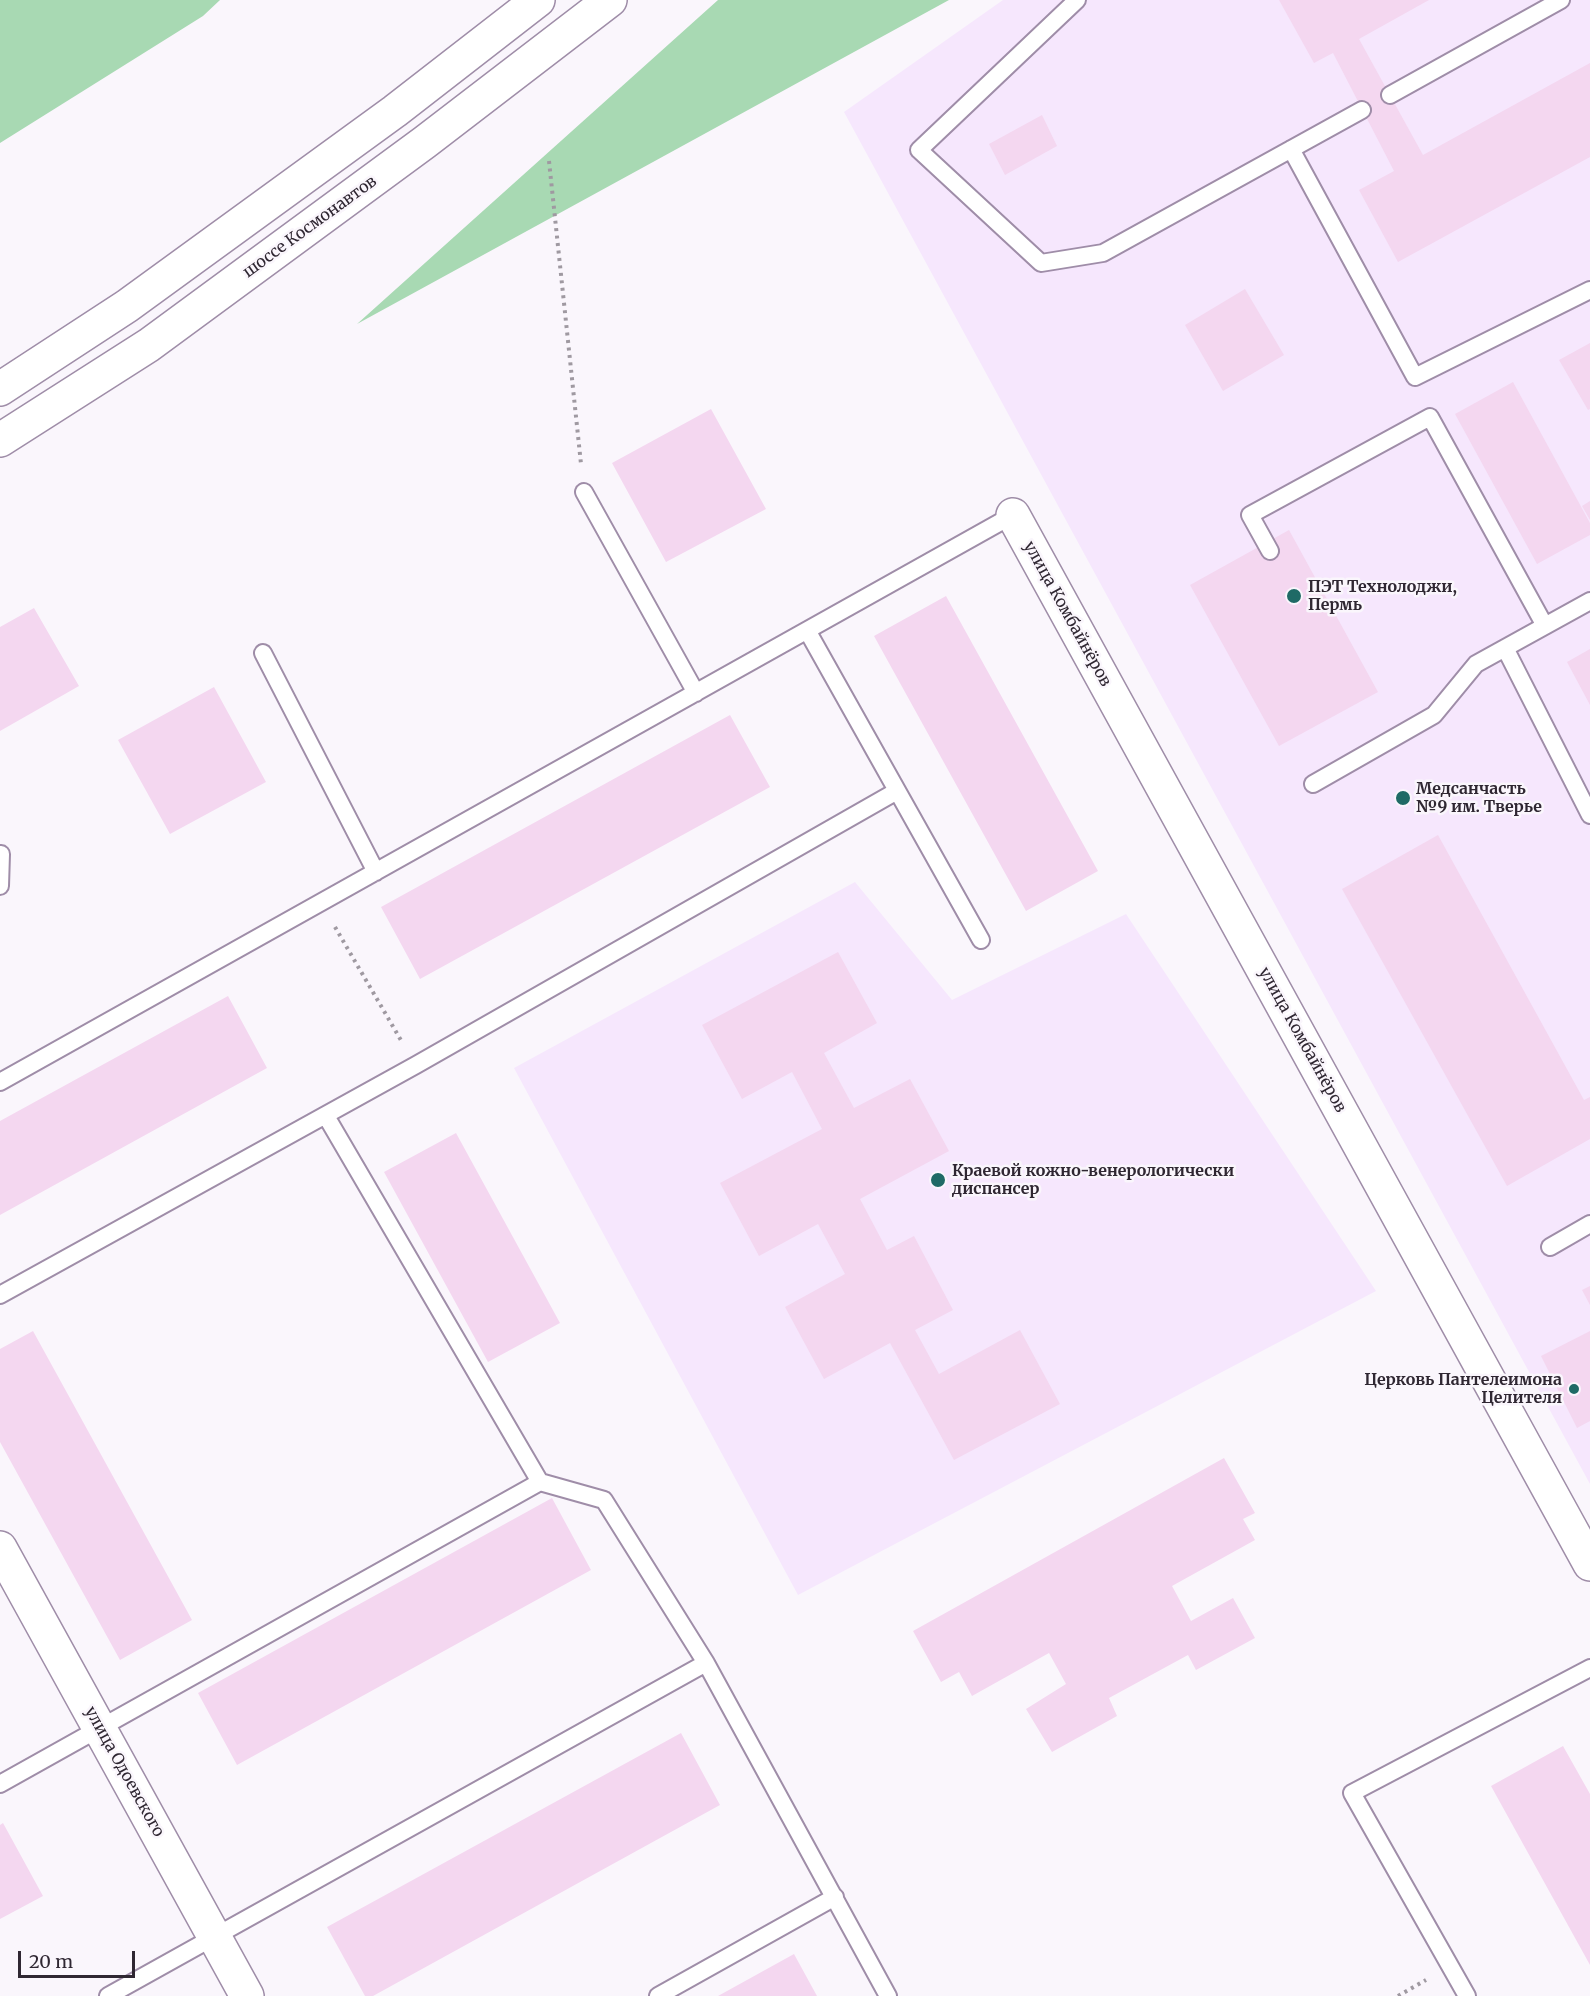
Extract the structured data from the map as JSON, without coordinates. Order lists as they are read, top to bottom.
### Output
{
  "streets": {
    "street": ["шоссе Космонавтов", "улица Комбайнёров", "улица Одоевского"]
  },
  "places": [
    "ПЭТ Технолоджи, Пермь",
    "Медсанчасть №9 им. Тверье",
    "Краевой кожно-венерологически диспансер",
    "Церковь Пантелеимона Целителя"
  ],
  "scale_bar": "20 m"
}
